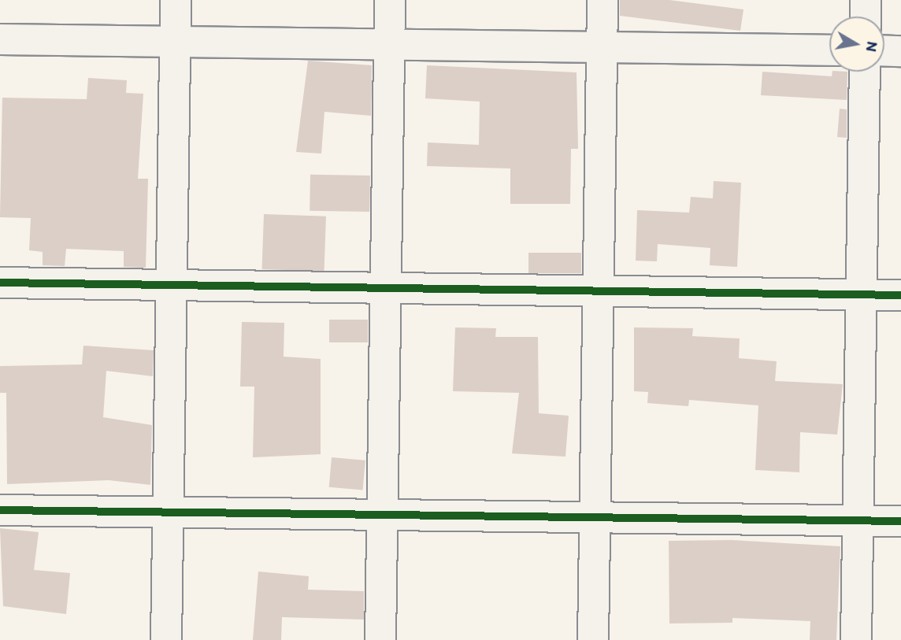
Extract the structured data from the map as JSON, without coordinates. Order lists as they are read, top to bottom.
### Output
{
  "north": "right"
}
